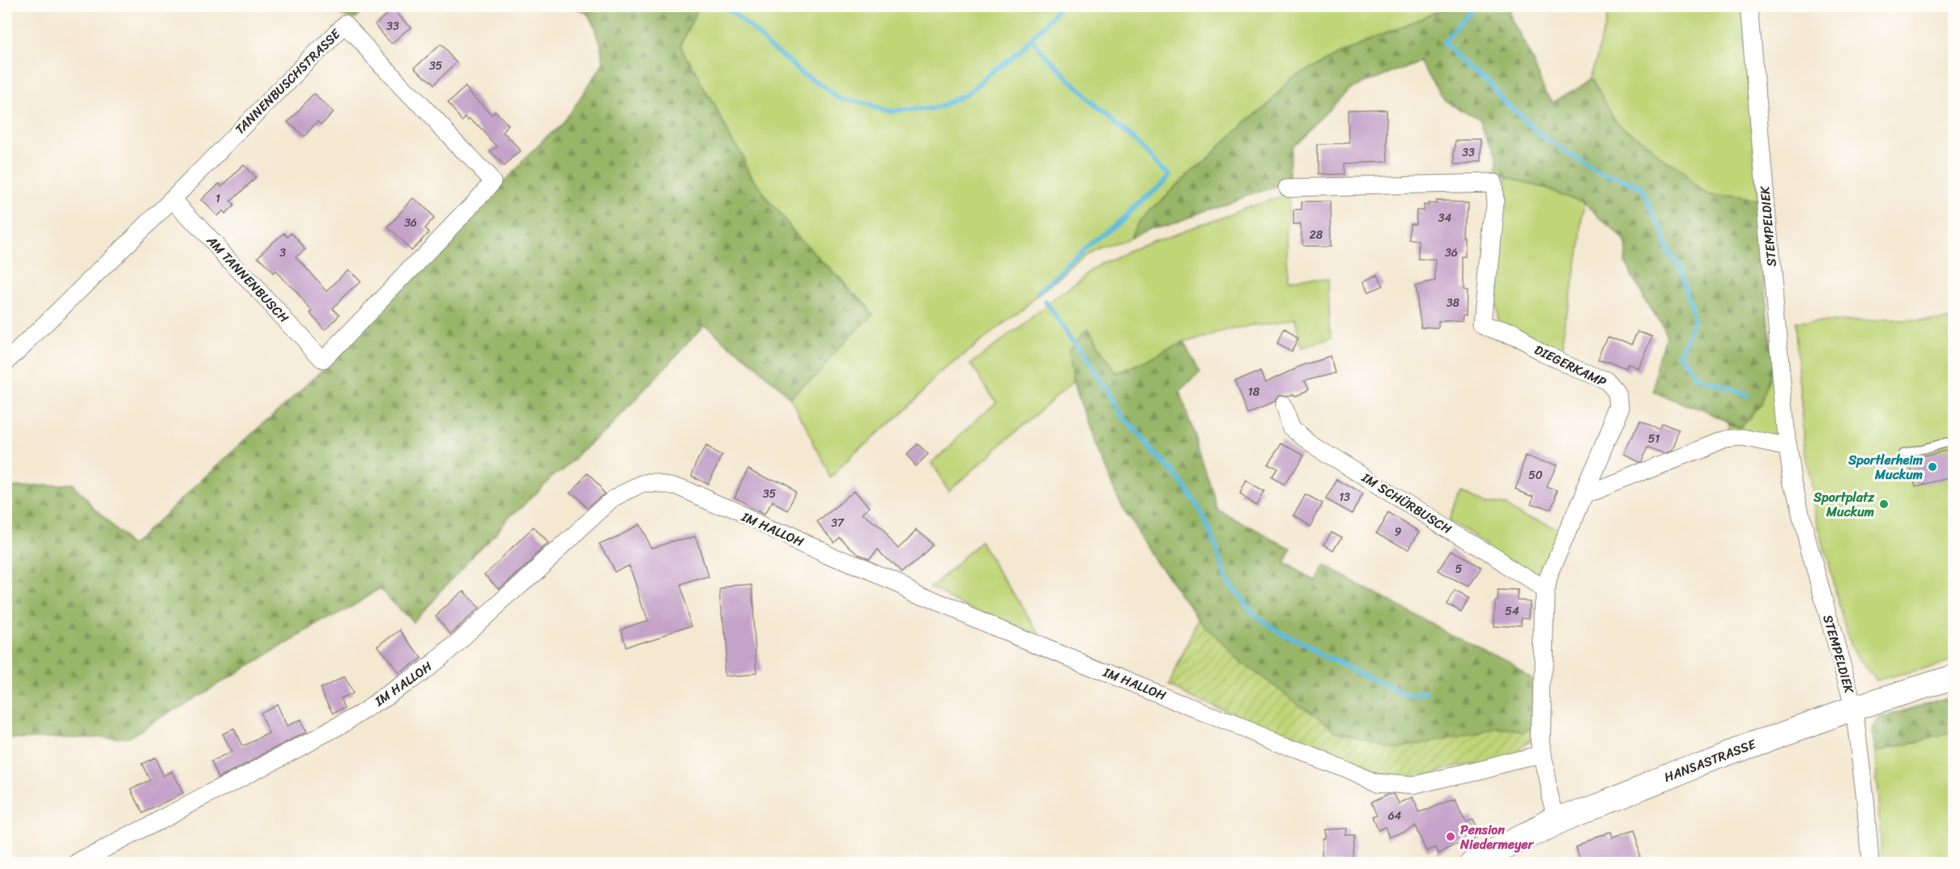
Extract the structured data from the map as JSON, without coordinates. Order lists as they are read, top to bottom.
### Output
{
  "streets": {
    "main road": ["HANSASTRASSE"],
    "street": [
      "TANNENBUSCHSTRASSE",
      "STEMPELDIEK",
      "AM TANNENBUSCH",
      "DIEGERKAMP",
      "IM SCHÜRBUSCH",
      "IM HALLOH"
    ]
  },
  "crossings": [
    ["TANNENBUSCHSTRASSE", "AM TANNENBUSCH"],
    ["STEMPELDIEK", "HANSASTRASSE"],
    ["DIEGERKAMP", "IM SCHÜRBUSCH"],
    ["DIEGERKAMP", "IM HALLOH"],
    ["DIEGERKAMP", "HANSASTRASSE"]
  ],
  "places": ["Sportlerheim Muckum", "Sportplatz Muckum", "Pension Niedermeyer"],
  "house_numbers": [
    "33",
    "35",
    "33",
    "1",
    "34",
    "36",
    "28",
    "3",
    "36",
    "38",
    "18",
    "51",
    "50",
    "35",
    "13",
    "37",
    "9",
    "5",
    "54",
    "64"
  ]
}
